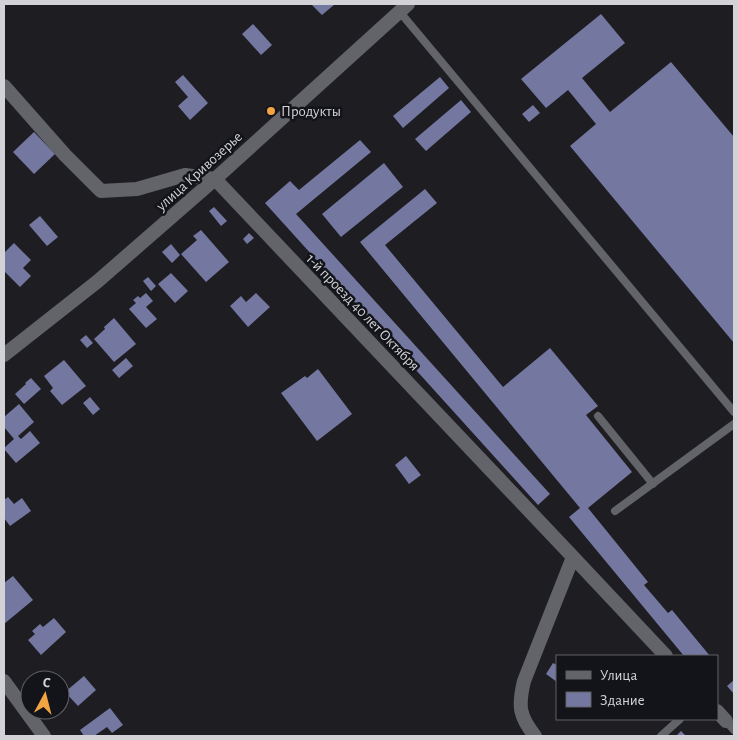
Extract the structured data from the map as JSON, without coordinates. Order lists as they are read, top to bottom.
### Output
{
  "streets": {
    "street": ["улица Кривозерье", "1-й проезд 40 лет Октября"]
  },
  "crossings": [
    ["улица Кривозерье", "1-й проезд 40 лет Октября"]
  ],
  "places": ["Продукты"],
  "legend": ["Улица", "Здание"],
  "north": "top"
}
